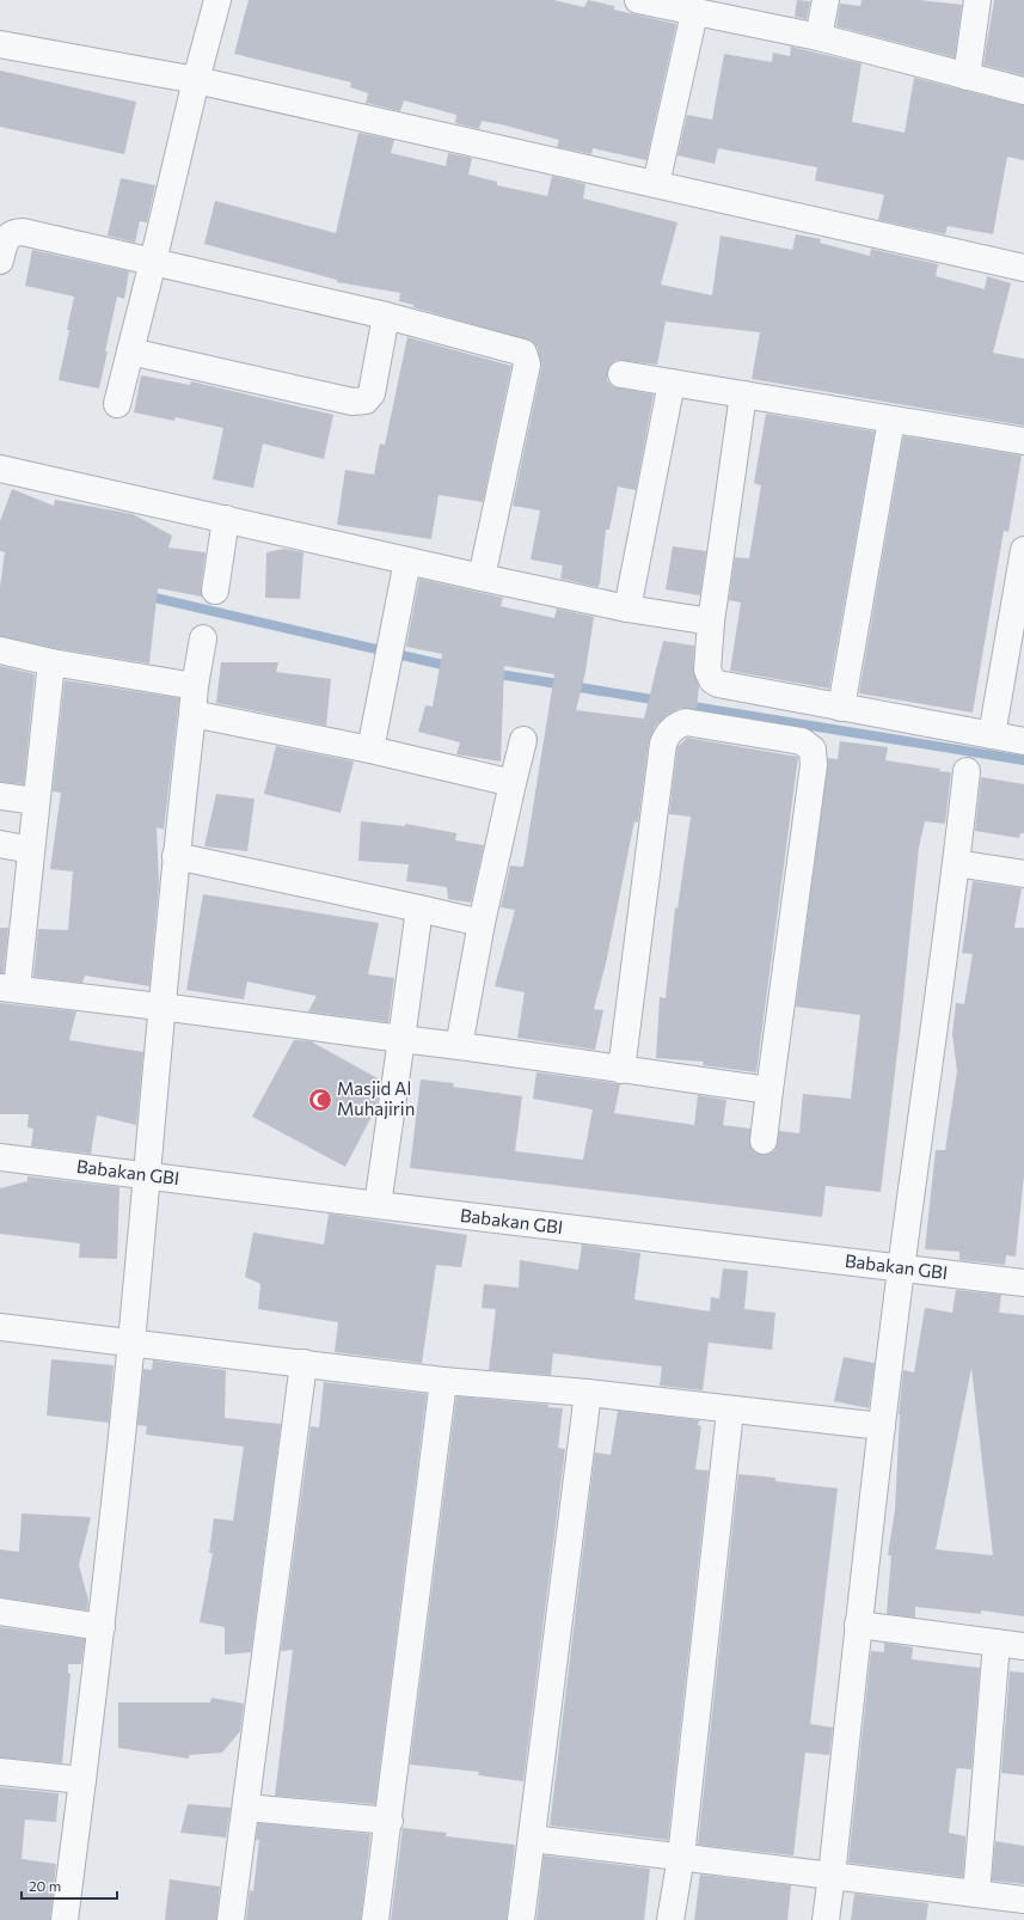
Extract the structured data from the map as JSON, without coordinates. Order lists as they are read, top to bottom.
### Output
{
  "streets": {
    "street": ["Babakan GBI"]
  },
  "places": {
    "mosque": ["Masjid Al Muhajirin"]
  },
  "scale_bar": "20 m"
}
